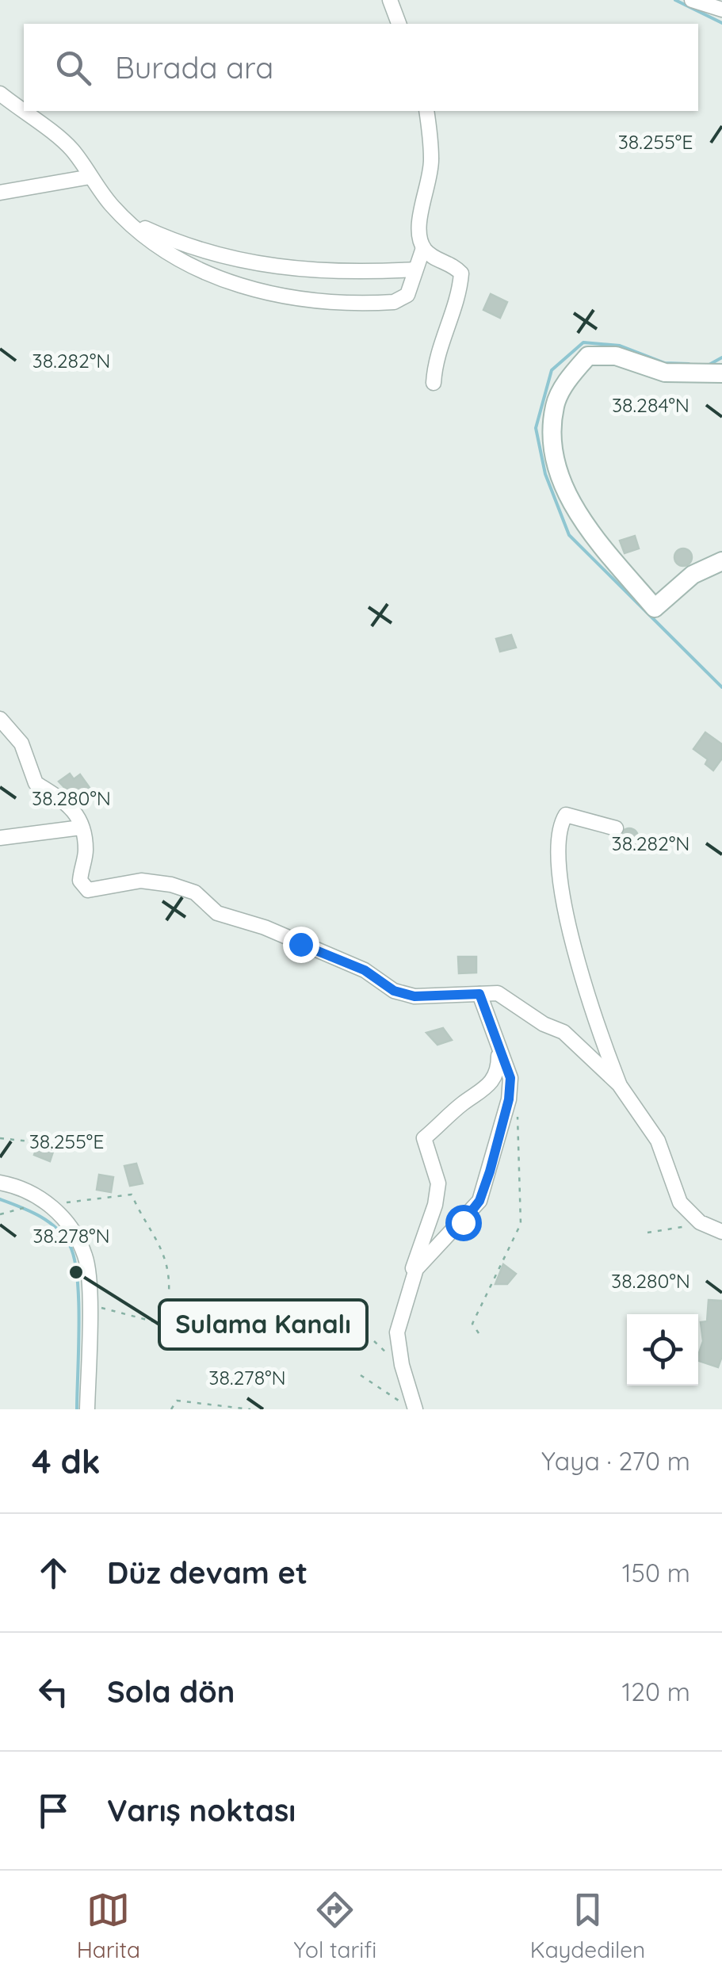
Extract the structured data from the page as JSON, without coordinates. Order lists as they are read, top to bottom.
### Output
{
  "places": ["Sulama Kanalı"],
  "page": {
    "search": "Burada ara",
    "heading": ["4 dk", "Yaya · 270 m"],
    "list": [
      ["Düz devam et", "150 m"],
      ["Sola dön", "120 m"],
      "Varış noktası"
    ],
    "nav": ["Harita", "Yol tarifi", "Kaydedilen"]
  },
  "coordinates": [
    "38.255°E",
    "38.282°N",
    "38.284°N",
    "38.280°N",
    "38.278°N"
  ]
}
